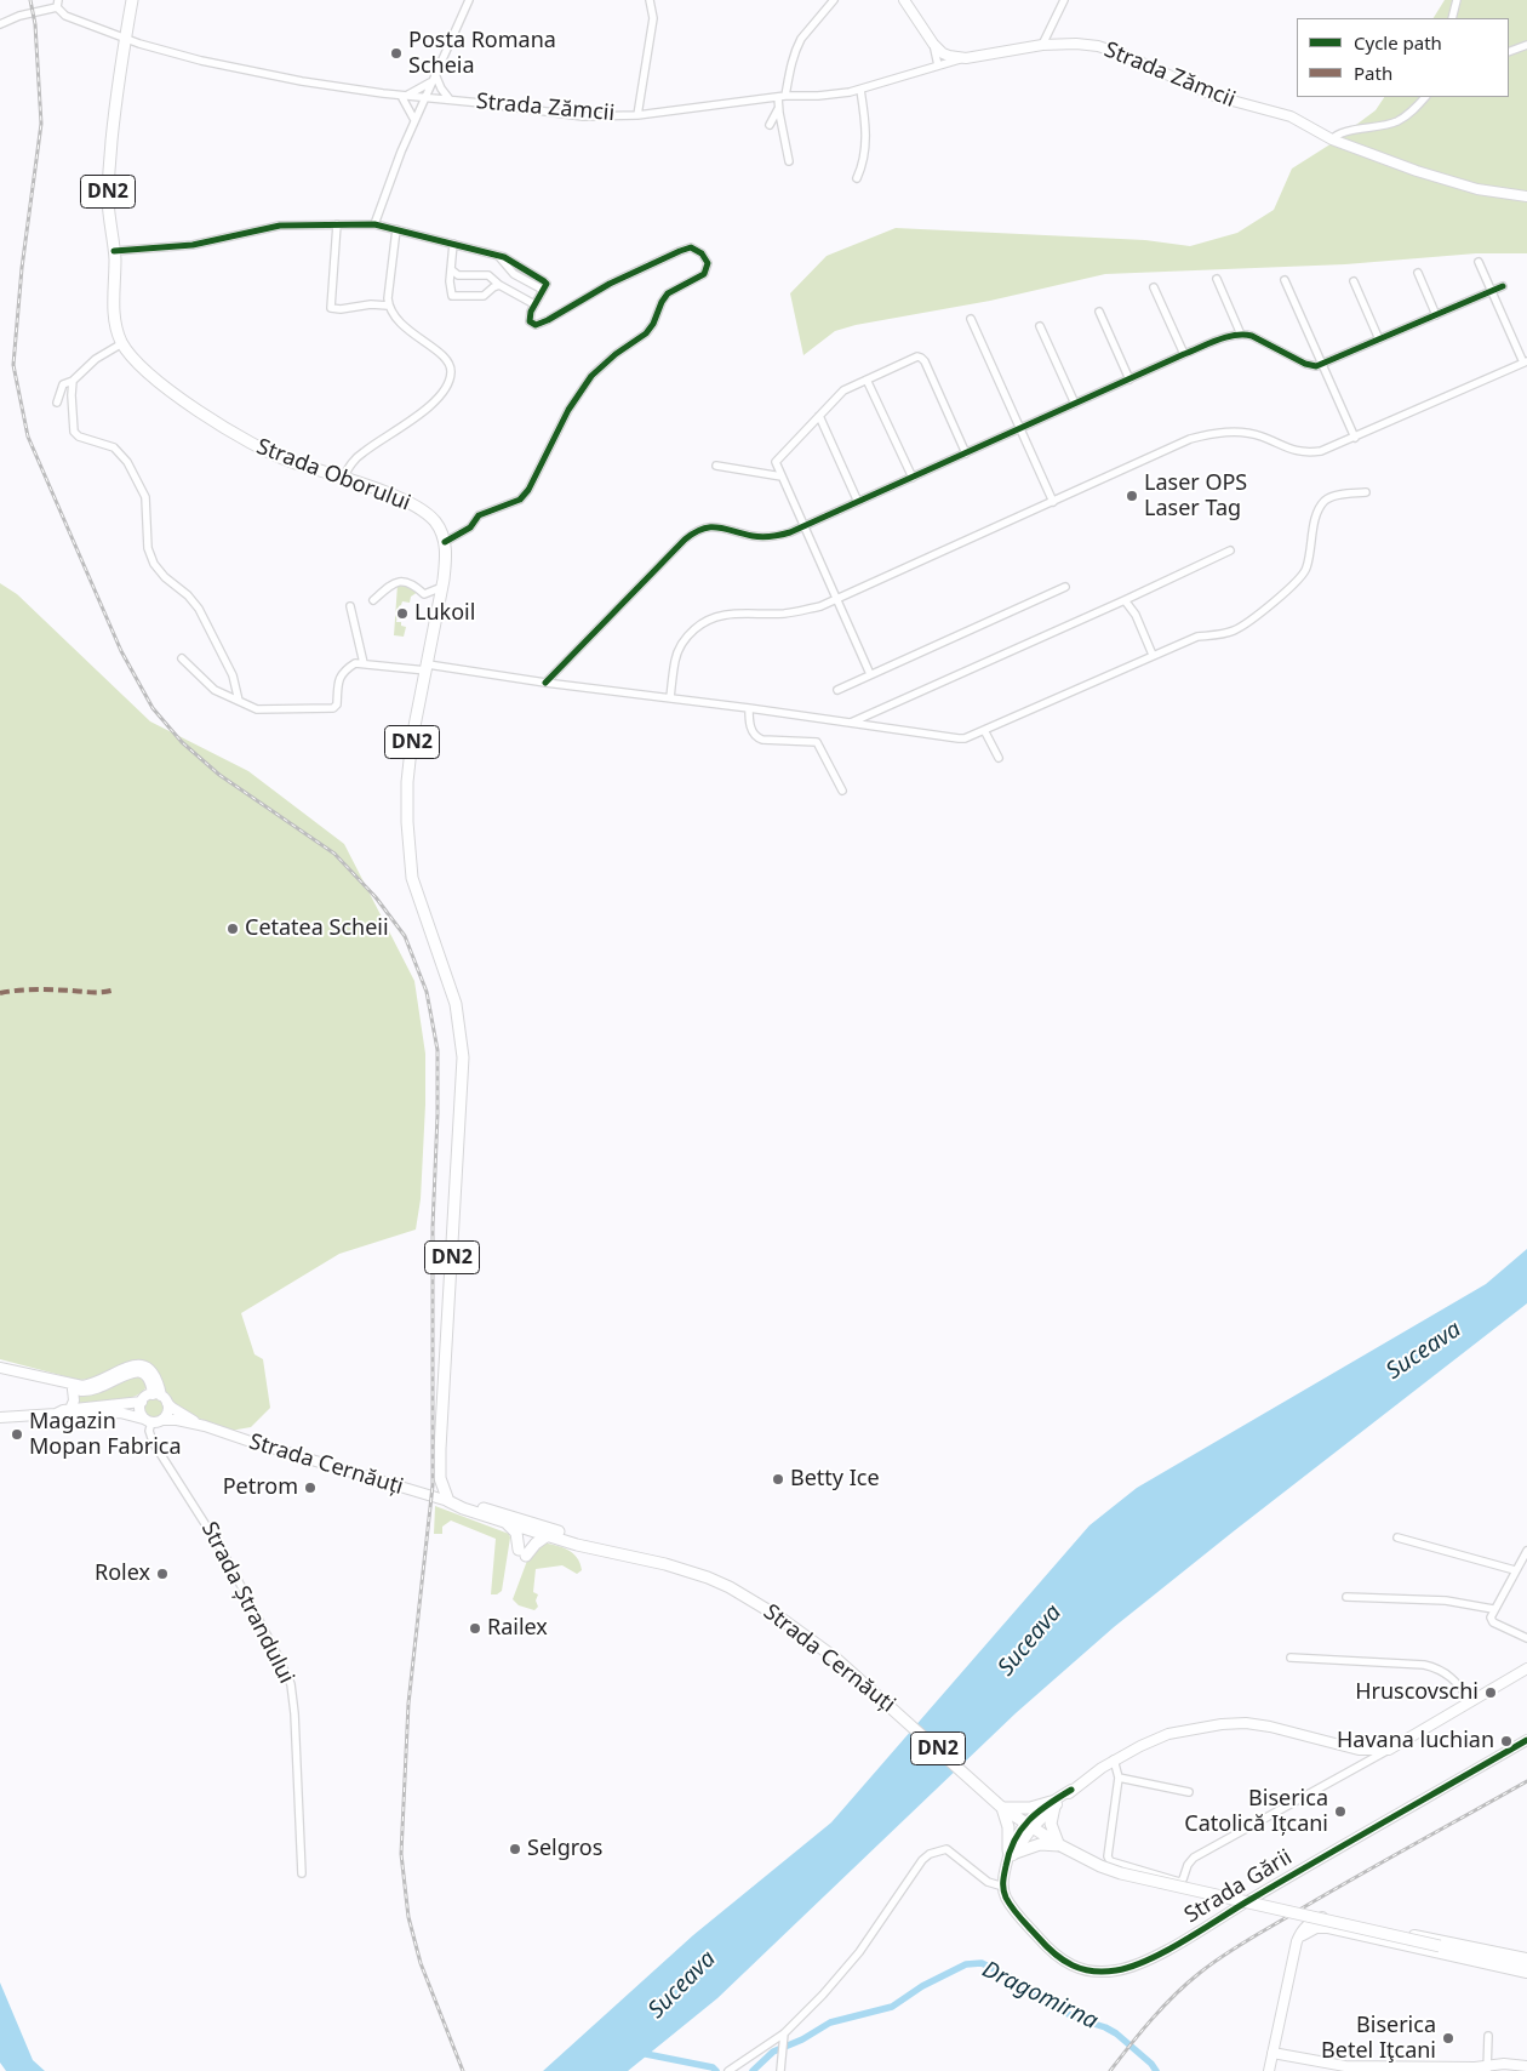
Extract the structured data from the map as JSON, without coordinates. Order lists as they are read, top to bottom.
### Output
{
  "streets": {
    "main road": [
      "Strada Zămcii",
      "DN2",
      "Strada Oborului",
      "Strada Cernăuți",
      "Strada Gării"
    ],
    "street": ["Strada Ștrandului"]
  },
  "crossings": [
    ["Strada Zămcii", "Strada Oborului"],
    ["DN2", "Strada Oborului"],
    ["DN2", "Strada Cernăuți"],
    ["Strada Cernăuți", "Strada Ștrandului"]
  ],
  "water": ["Suceava", "Dragomirna"],
  "places": [
    "Posta Romana Scheia",
    "Laser OPS Laser Tag",
    "Lukoil",
    "Cetatea Scheii",
    "Magazin Mopan Fabrica",
    "Betty Ice",
    "Petrom",
    "Rolex",
    "Railex",
    "Hruscovschi",
    "Havana luchian",
    "Biserica Catolică Ițcani",
    "Selgros",
    "Biserica Betel Iţcani"
  ],
  "legend": ["Cycle path", "Path"]
}
